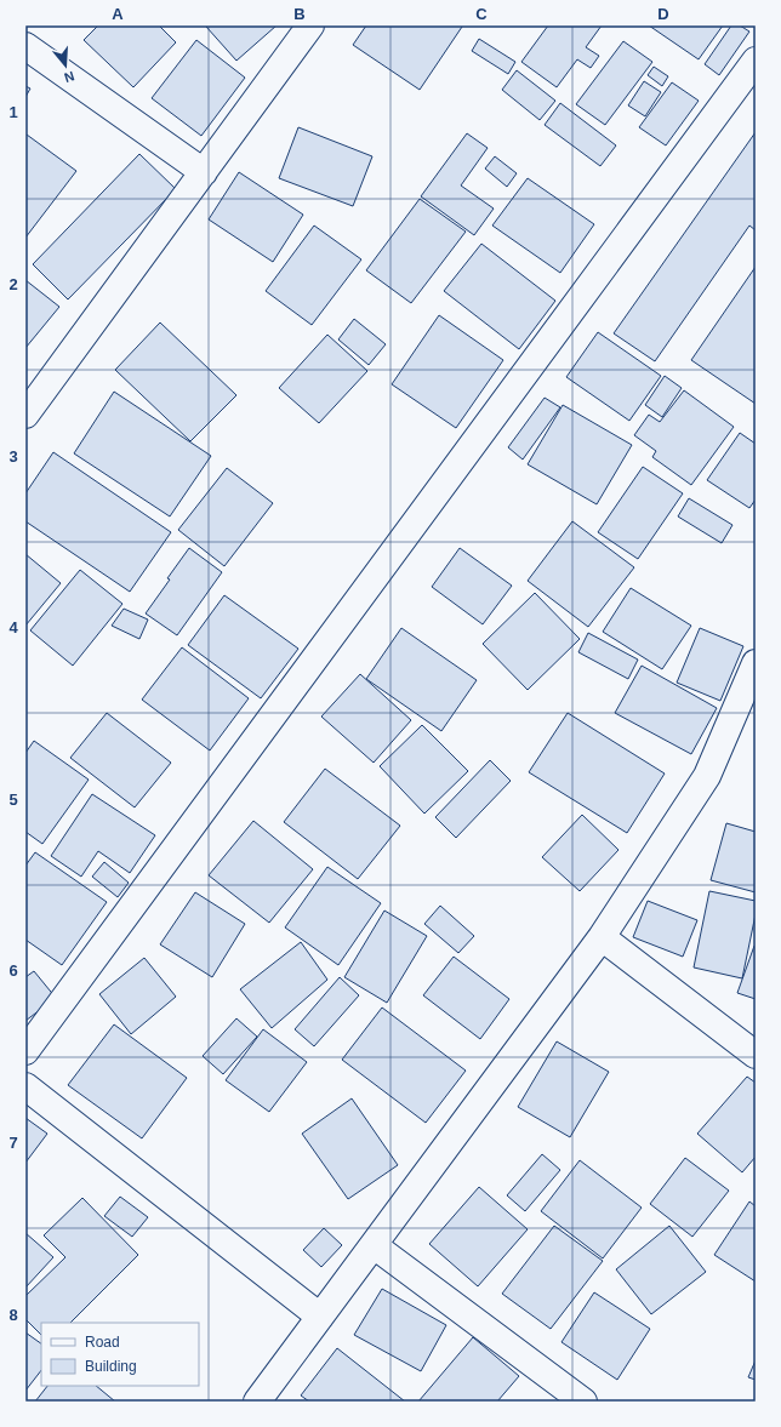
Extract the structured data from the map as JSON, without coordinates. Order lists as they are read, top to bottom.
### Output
{
  "legend": ["Road", "Building"],
  "north": "bottom",
  "grid": {
    "columns": [
      "A",
      "B",
      "C",
      "D"
    ],
    "rows": [
      "1",
      "2",
      "3",
      "4",
      "5",
      "6",
      "7",
      "8"
    ]
  }
}
